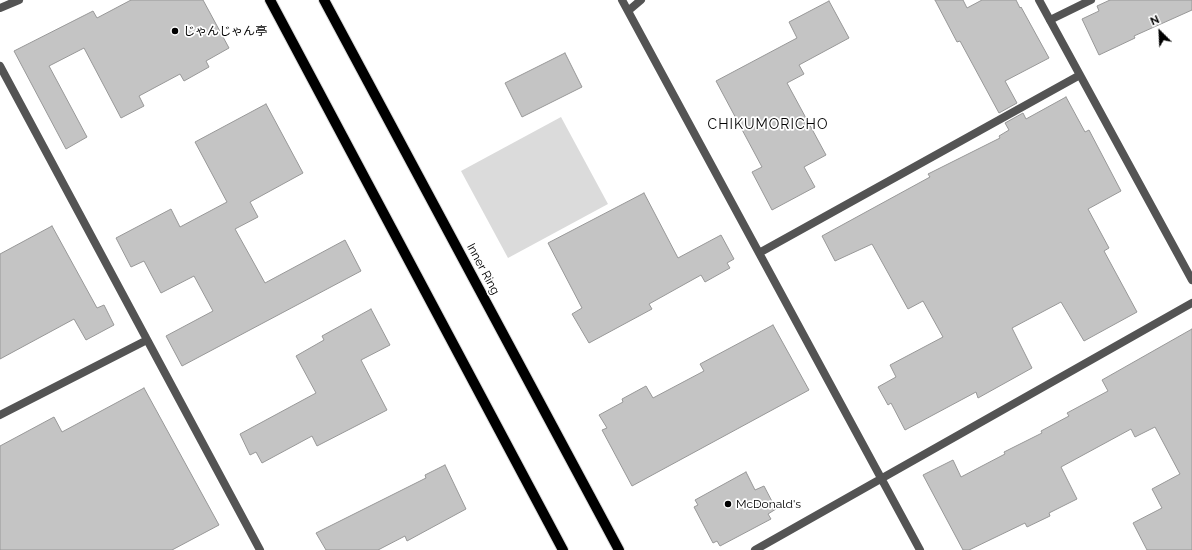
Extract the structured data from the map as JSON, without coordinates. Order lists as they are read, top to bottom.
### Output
{
  "streets": {
    "main road": ["Inner Ring"]
  },
  "districts": ["CHIKUMORICHO"],
  "places": ["じゃんじゃん亭", "McDonald's"],
  "north": "top left"
}
